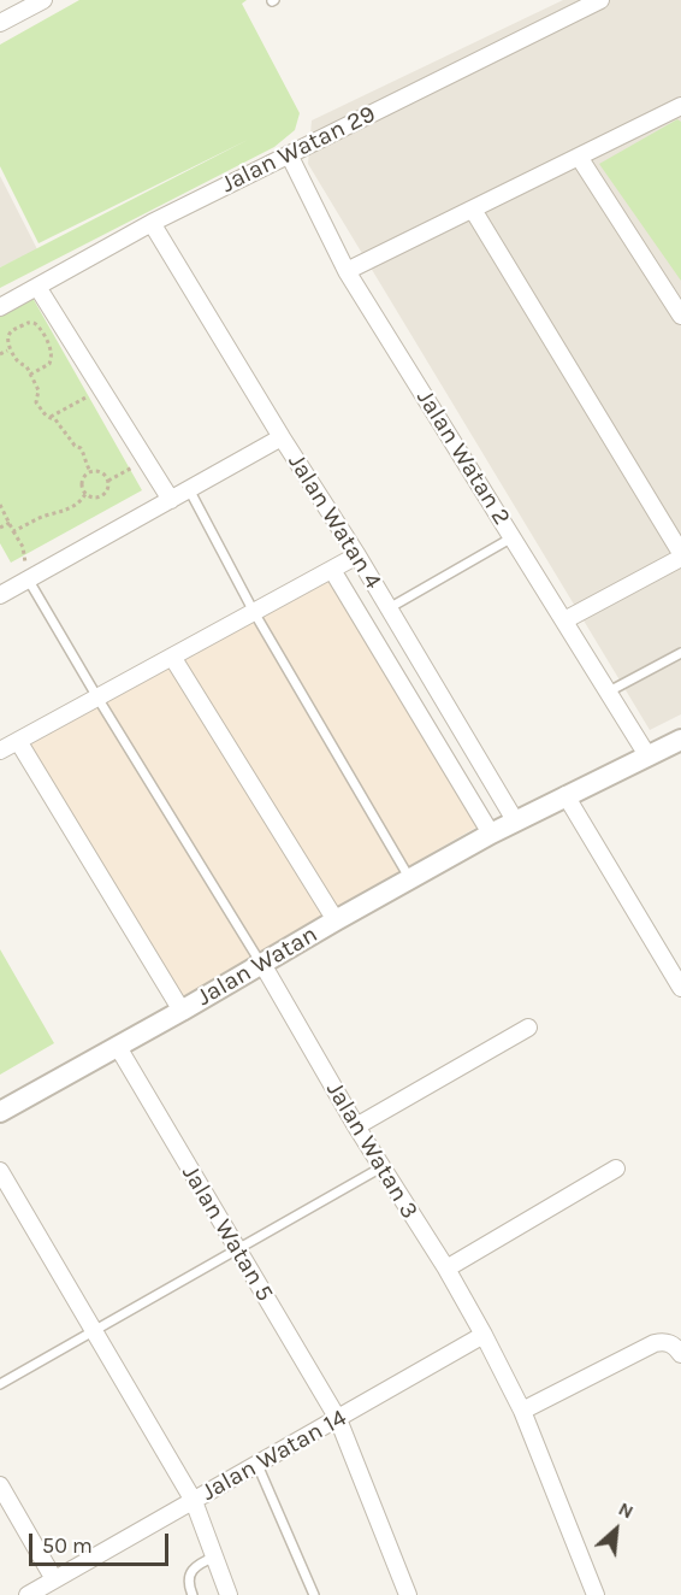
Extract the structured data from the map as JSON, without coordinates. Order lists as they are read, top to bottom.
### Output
{
  "streets": {
    "street": [
      "Jalan Watan 29",
      "Jalan Watan 2",
      "Jalan Watan 4",
      "Jalan Watan",
      "Jalan Watan 3",
      "Jalan Watan 5",
      "Jalan Watan 14"
    ]
  },
  "crossings": [
    ["Jalan Watan 29", "Jalan Watan 2"],
    ["Jalan Watan 29", "Jalan Watan 4"],
    ["Jalan Watan 2", "Jalan Watan"],
    ["Jalan Watan 4", "Jalan Watan"],
    ["Jalan Watan", "Jalan Watan 3"],
    ["Jalan Watan", "Jalan Watan 5"],
    ["Jalan Watan 3", "Jalan Watan 14"],
    ["Jalan Watan 5", "Jalan Watan 14"]
  ],
  "scale_bar": "50 m",
  "north": "top right"
}
